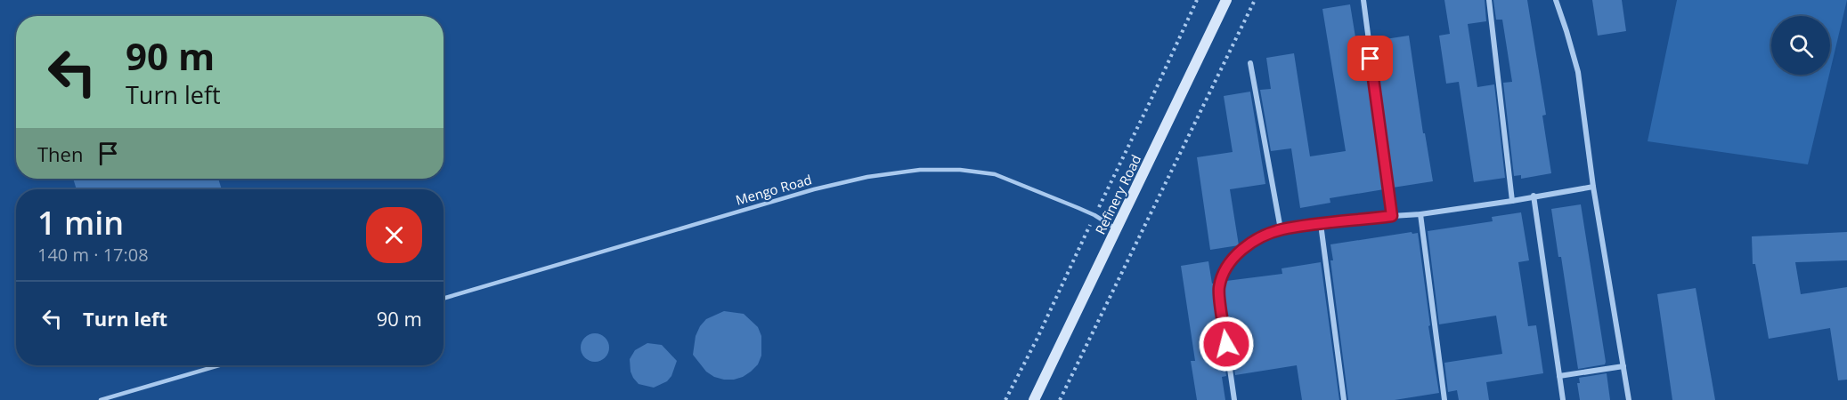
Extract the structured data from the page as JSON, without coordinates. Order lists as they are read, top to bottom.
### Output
{
  "streets": {
    "main road": ["Refinery Road"],
    "lane": ["Mengo Road"]
  },
  "crossings": [
    ["Mengo Road", "Refinery Road"]
  ],
  "page": {
    "turn": ["90 m", "Turn left"],
    "then": "Then",
    "heading": ["1 min", "140 m · 17:08"],
    "list": [
      {
        "name": "Turn left",
        "value": "90 m"
      }
    ]
  }
}
